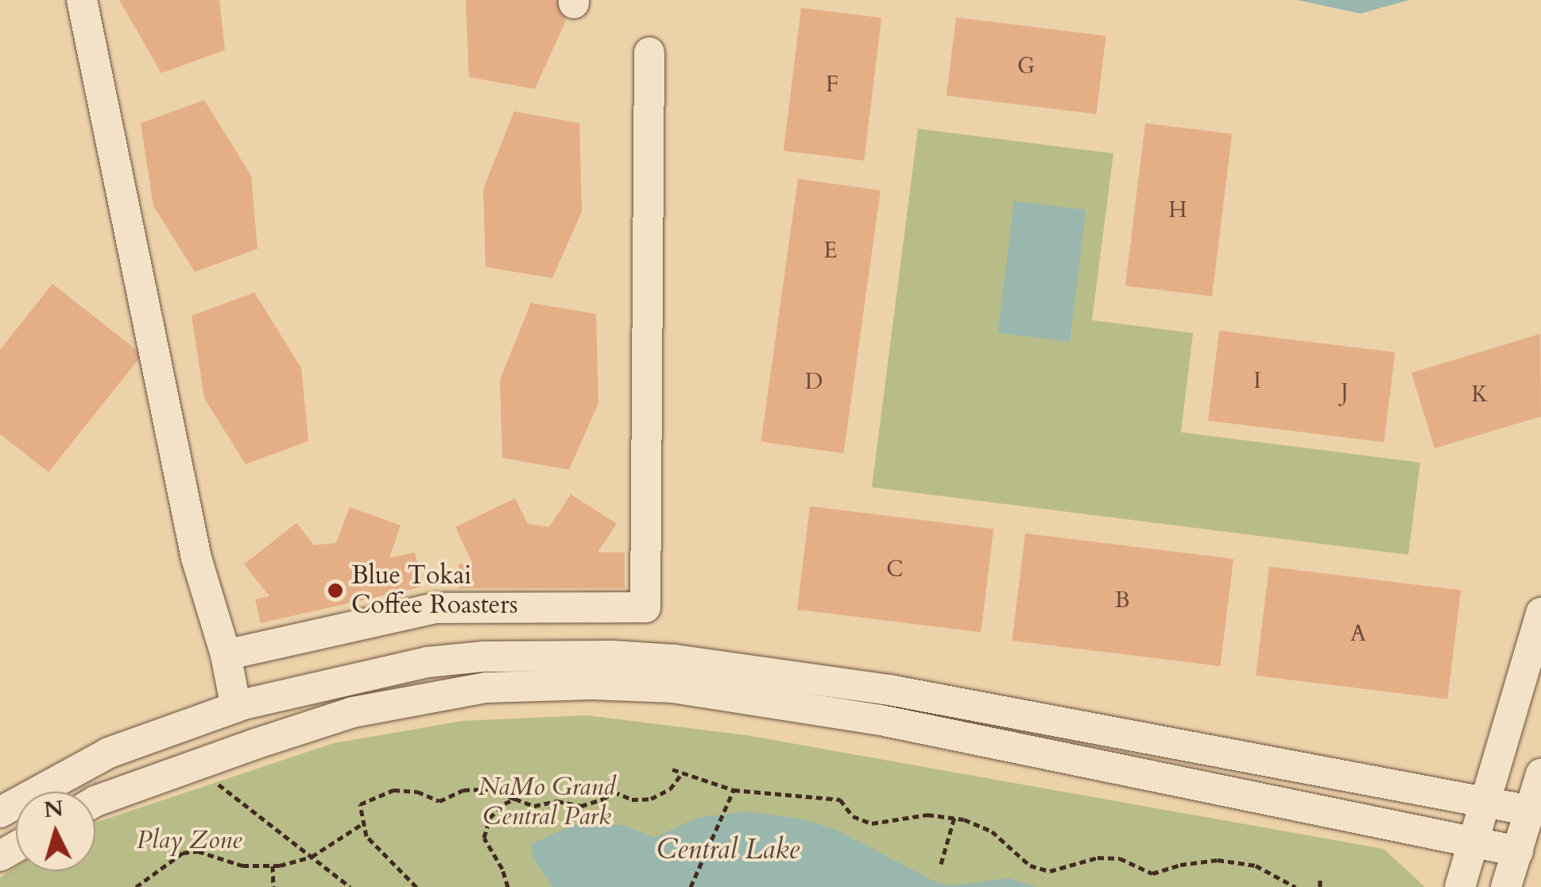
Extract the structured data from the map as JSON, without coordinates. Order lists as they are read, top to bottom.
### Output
{
  "water": ["Central Lake"],
  "parks": ["NaMo Grand Central Park", "Play Zone"],
  "places": ["Blue Tokai Coffee Roasters"],
  "house_numbers": [
    "G",
    "F",
    "H",
    "E",
    "I",
    "D",
    "J",
    "K",
    "C",
    "B",
    "A"
  ],
  "north": "top"
}
